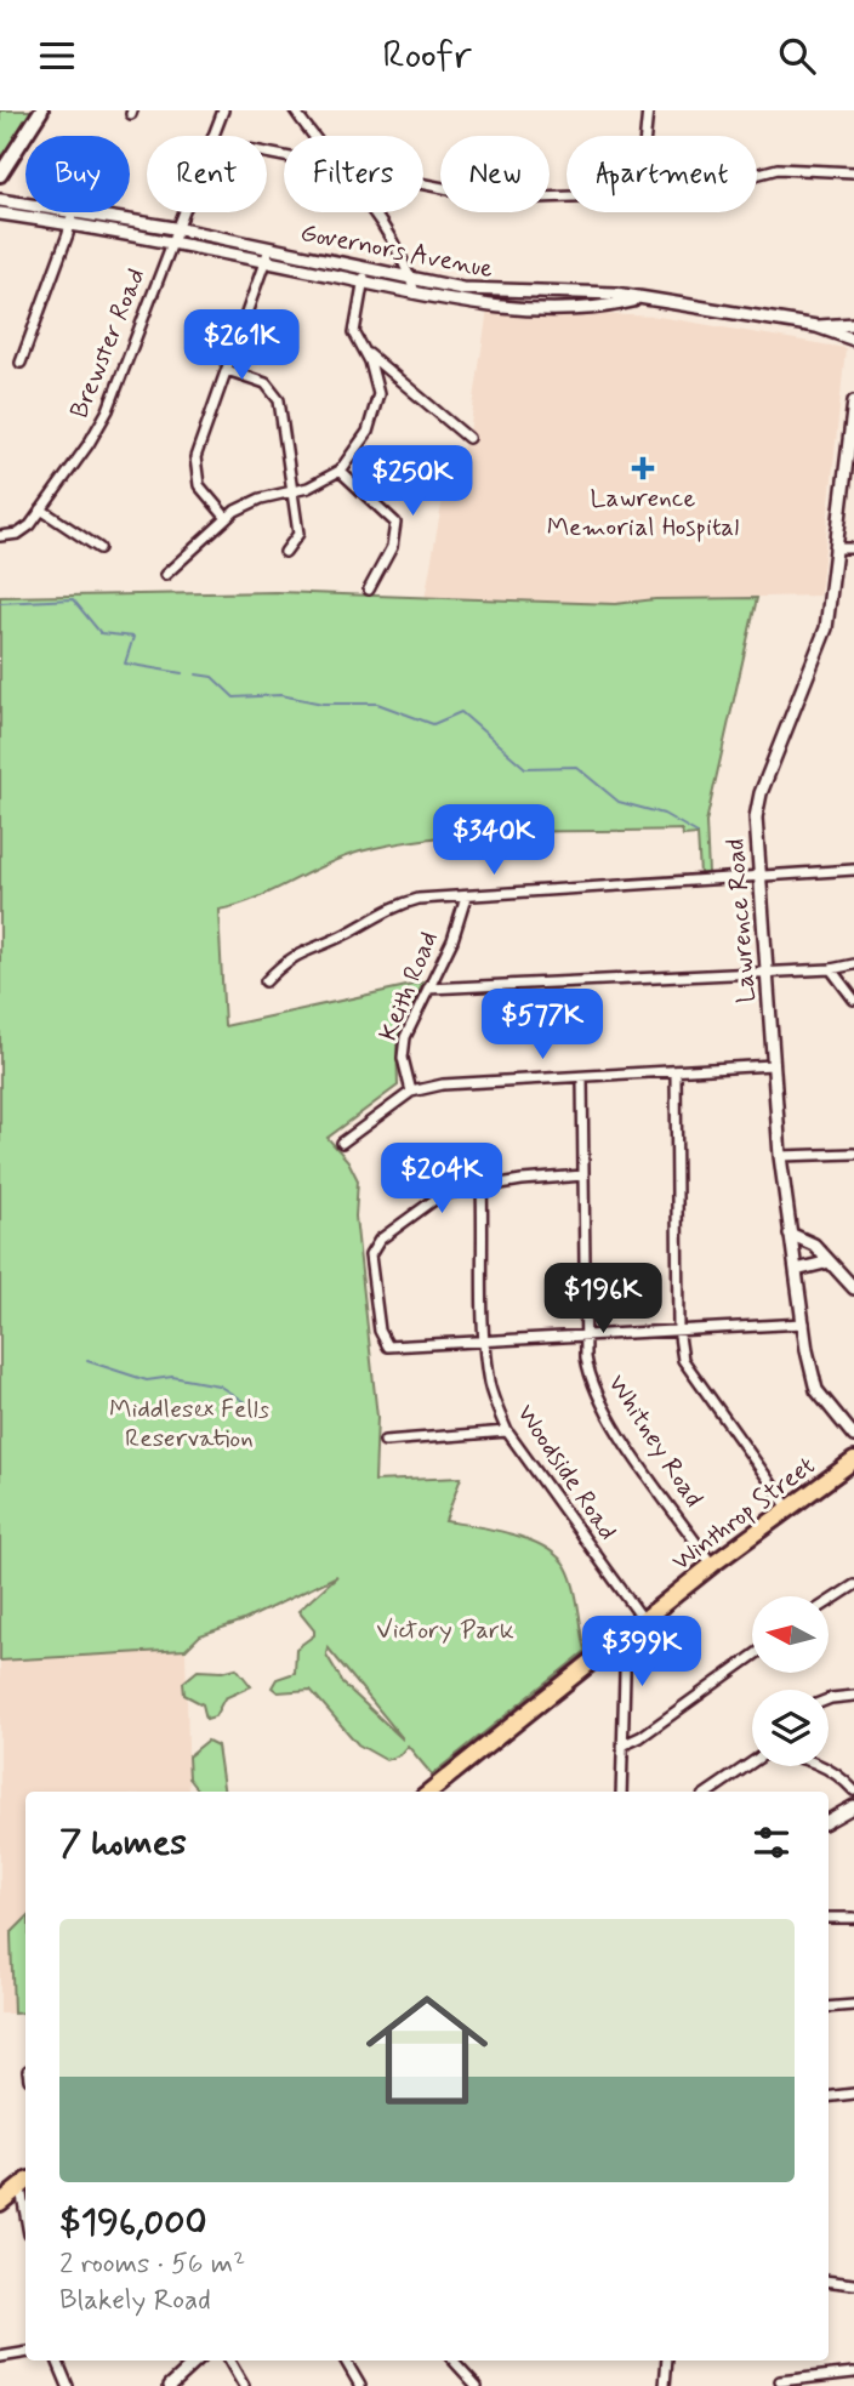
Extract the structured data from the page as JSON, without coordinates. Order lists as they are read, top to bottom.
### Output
{
  "streets": {
    "main road": ["Winthrop Street"],
    "street": [
      "Governors Avenue",
      "Brewster Road",
      "Lawrence Road",
      "Keith Road",
      "Whitney Road",
      "Woodside Road"
    ]
  },
  "crossings": [
    ["Governors Avenue", "Brewster Road"],
    ["Whitney Road", "Winthrop Street"],
    ["Woodside Road", "Winthrop Street"]
  ],
  "parks": ["Middlesex Fells Reservation", "Victory Park"],
  "places": {
    "health": ["Lawrence Memorial Hospital"]
  },
  "north": "left",
  "page": {
    "header": "Roofr",
    "chip": [
      "Buy",
      "Rent",
      "Filters",
      "New",
      "Apartment"
    ],
    "price": [
      "$261K",
      "$250K",
      "$340K",
      "$577K",
      "$204K",
      "$196K",
      "$399K"
    ],
    "heading": "7 homes",
    "list": [
      {
        "name": "$196,000",
        "note": "2 rooms · 56 m² · Blakely Road"
      }
    ]
  }
}
